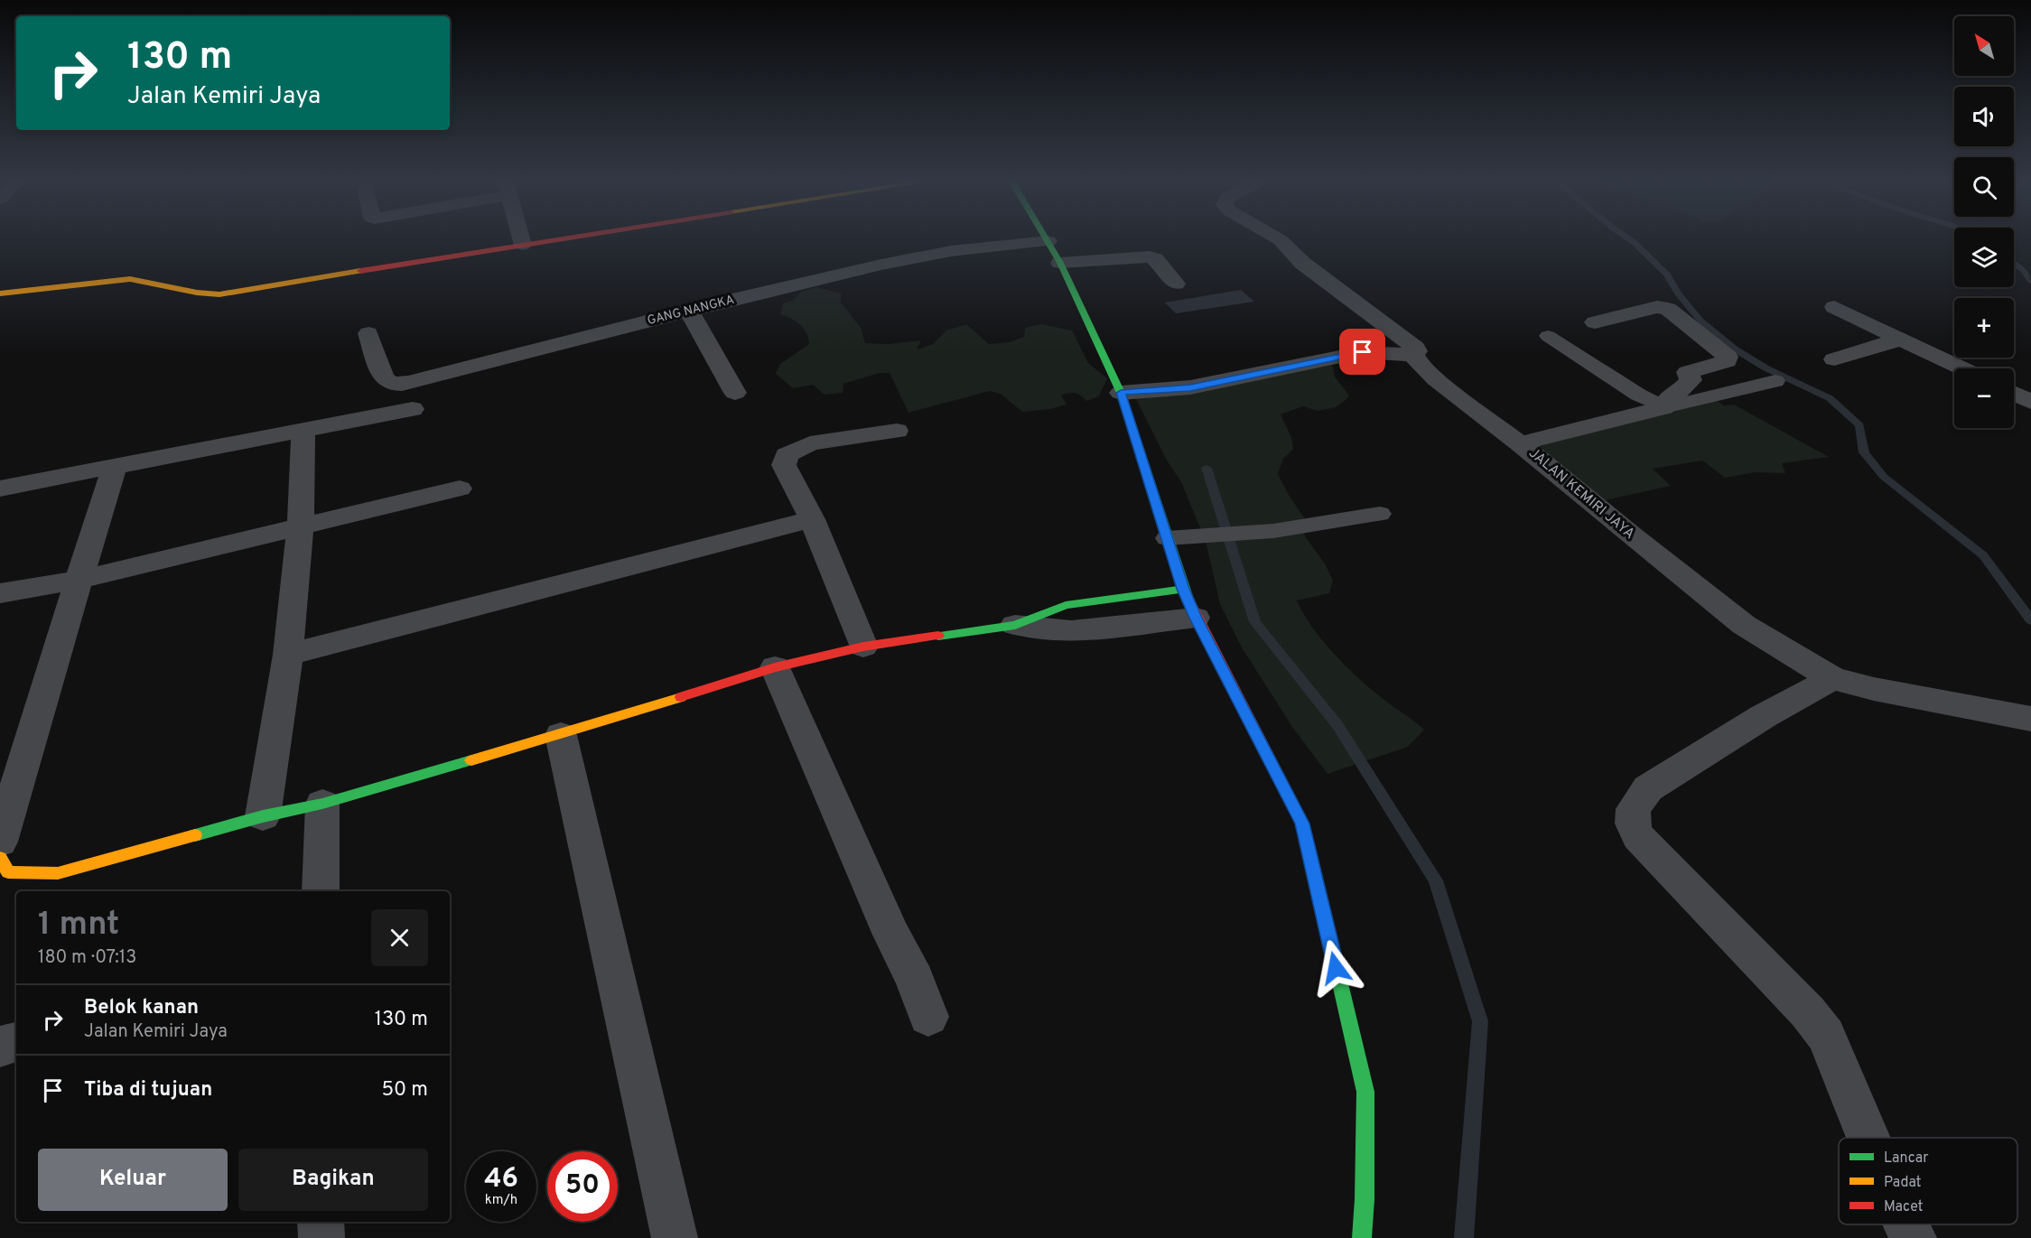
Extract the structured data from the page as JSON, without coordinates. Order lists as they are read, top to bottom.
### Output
{
  "streets": {
    "street": ["GANG NANGKA", "JALAN KEMIRI JAYA"]
  },
  "legend": ["Lancar", "Padat", "Macet"],
  "north": "top left",
  "page": {
    "map_buttons": ["+", "−"],
    "turn": ["130 m", "Jalan Kemiri Jaya"],
    "heading": ["1 mnt", "180 m · 07:13"],
    "list": [
      {
        "name": "Belok kanan",
        "note": "Jalan Kemiri Jaya",
        "value": "130 m"
      },
      {
        "name": "Tiba di tujuan",
        "value": "50 m"
      }
    ],
    "buttons": ["Keluar", "Bagikan"],
    "speed": "46 km/h",
    "limit": "50"
  }
}
